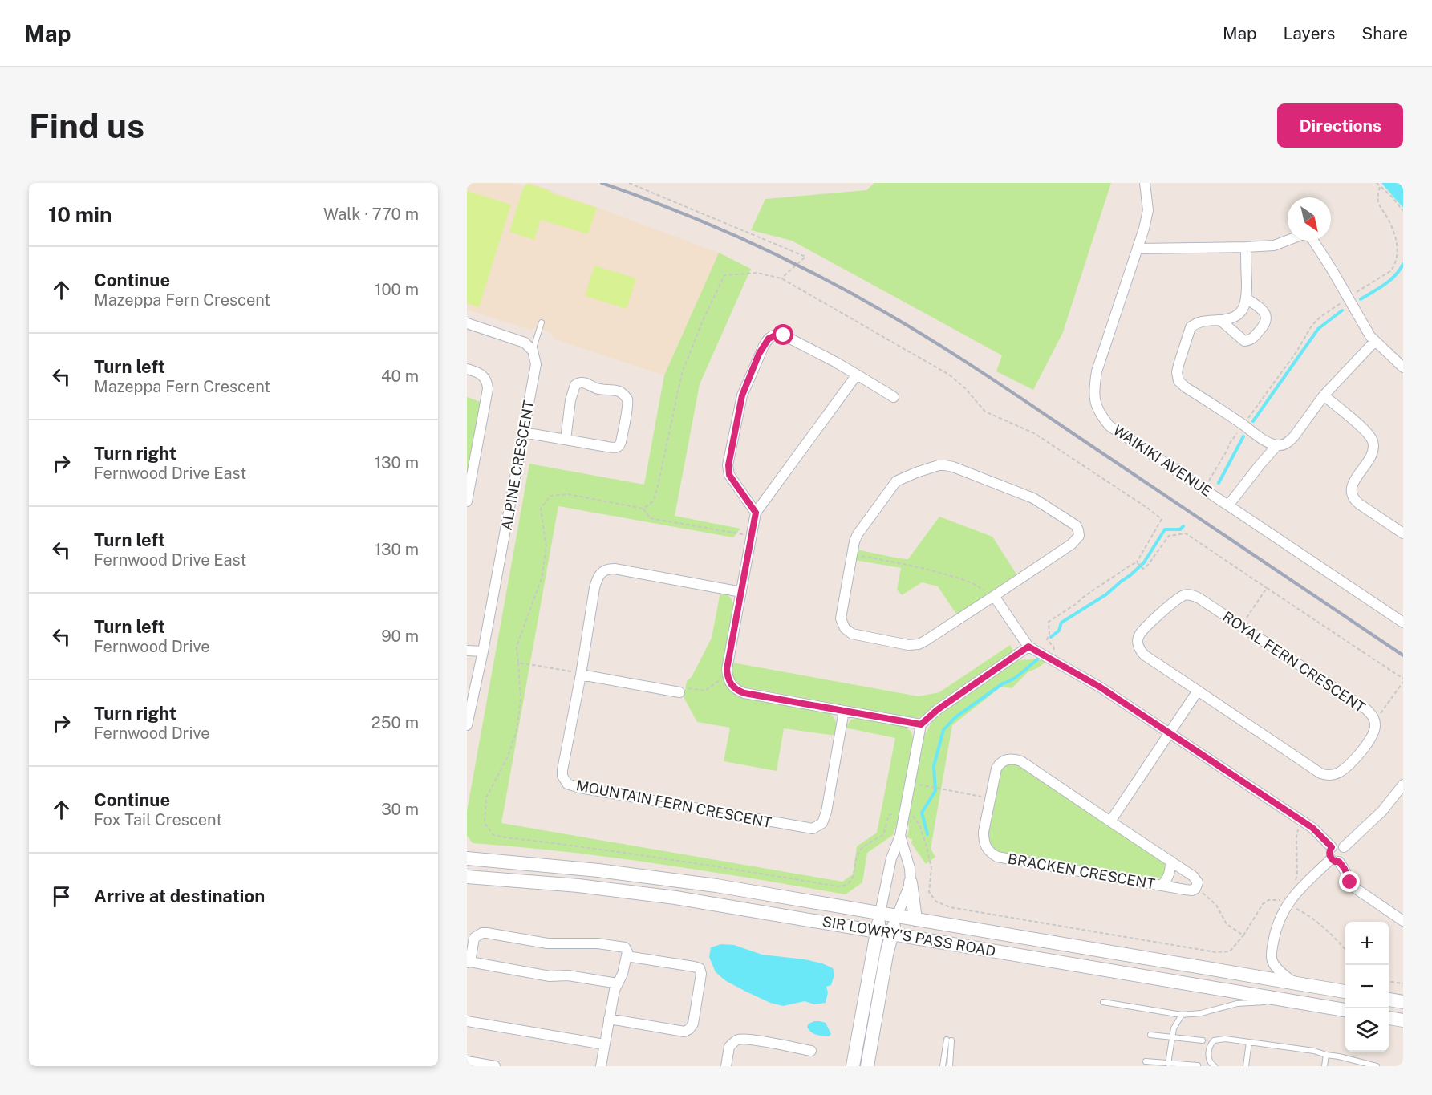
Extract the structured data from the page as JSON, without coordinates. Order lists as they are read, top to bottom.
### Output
{
  "streets": {
    "main road": ["SIR LOWRY'S PASS ROAD"],
    "street": [
      "WAIKIKI AVENUE",
      "ALPINE CRESCENT",
      "ROYAL FERN CRESCENT",
      "MOUNTAIN FERN CRESCENT",
      "BRACKEN CRESCENT"
    ]
  },
  "north": "bottom right",
  "page": {
    "header": "Map",
    "nav": ["Map", "Layers", "Share"],
    "buttons": "Directions",
    "title": "Find us",
    "heading": ["10 min", "Walk · 770 m"],
    "list": [
      ["Continue", "Mazeppa Fern Crescent", "100 m"],
      ["Turn left", "Mazeppa Fern Crescent", "40 m"],
      ["Turn right", "Fernwood Drive East", "130 m"],
      ["Turn left", "Fernwood Drive East", "130 m"],
      ["Turn left", "Fernwood Drive", "90 m"],
      ["Turn right", "Fernwood Drive", "250 m"],
      ["Continue", "Fox Tail Crescent", "30 m"],
      "Arrive at destination"
    ],
    "map_buttons": ["+", "−"]
  }
}
